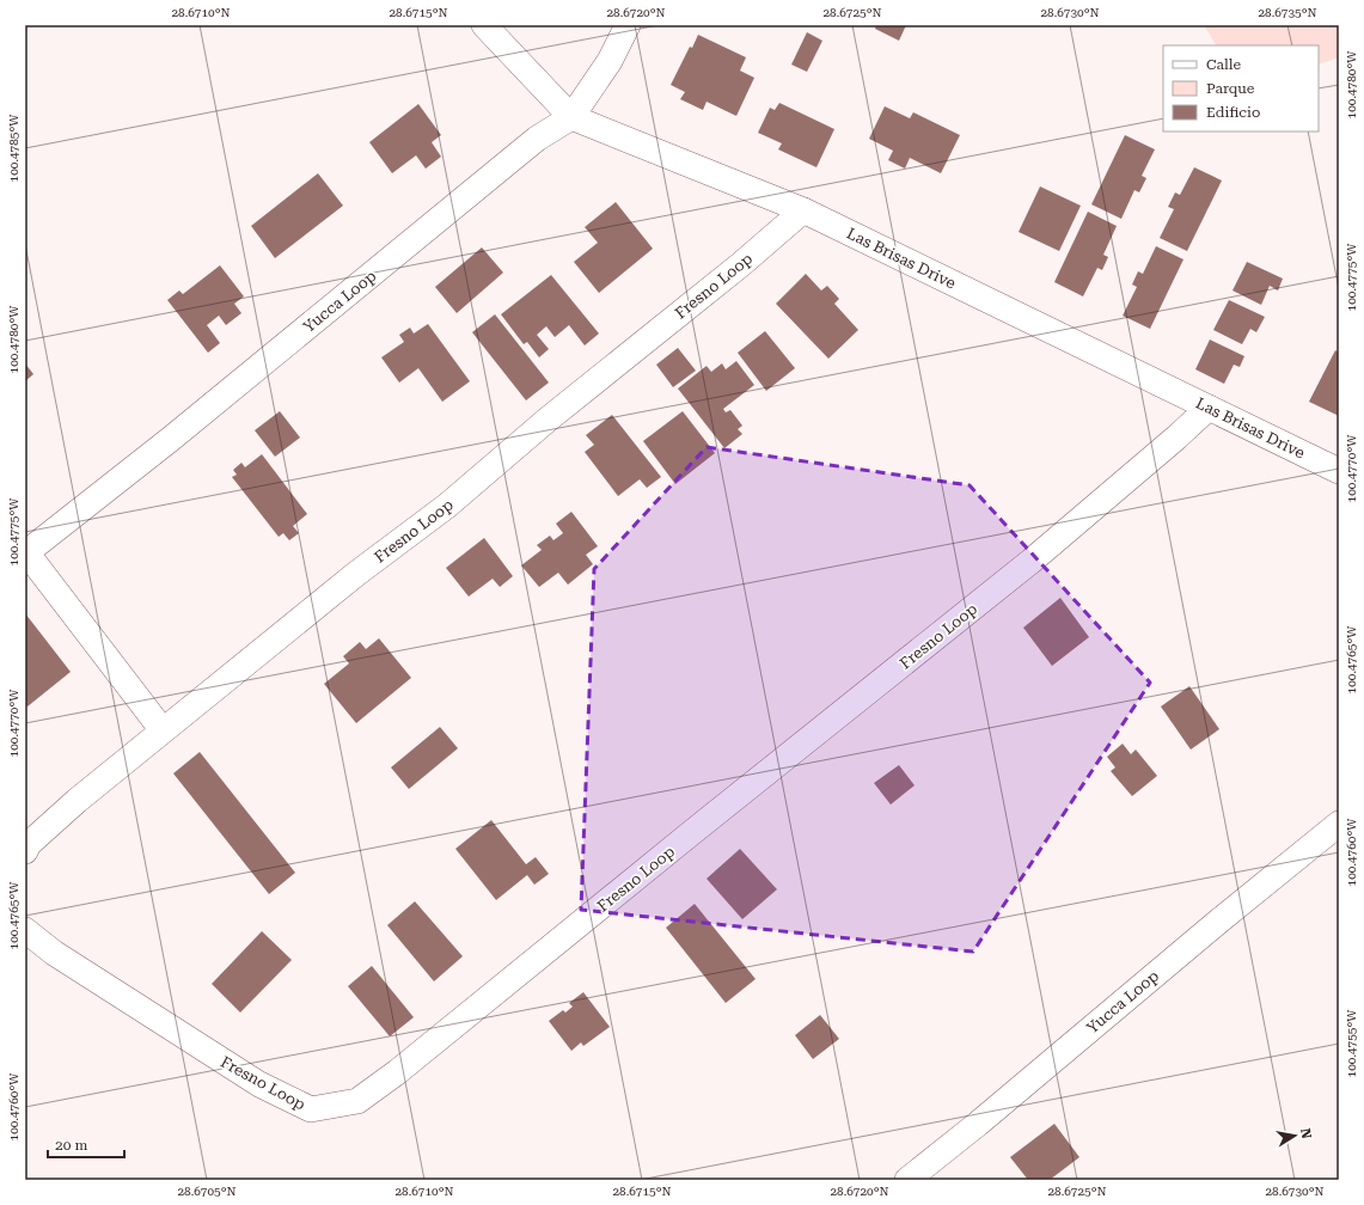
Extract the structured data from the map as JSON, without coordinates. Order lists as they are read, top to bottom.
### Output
{
  "streets": {
    "street": ["Las Brisas Drive", "Fresno Loop", "Yucca Loop"]
  },
  "crossings": [
    ["Las Brisas Drive", "Fresno Loop"],
    ["Las Brisas Drive", "Yucca Loop"]
  ],
  "legend": ["Calle", "Parque", "Edificio"],
  "scale_bar": "20 m",
  "north": "right",
  "coordinates": [
    "28.6710°N",
    "28.6715°N",
    "28.6720°N",
    "28.6725°N",
    "28.6730°N",
    "28.6735°N",
    "100.4780°W",
    "100.4785°W",
    "100.4775°W",
    "100.4770°W",
    "100.4765°W",
    "100.4760°W",
    "100.4755°W",
    "28.6705°N"
  ]
}
